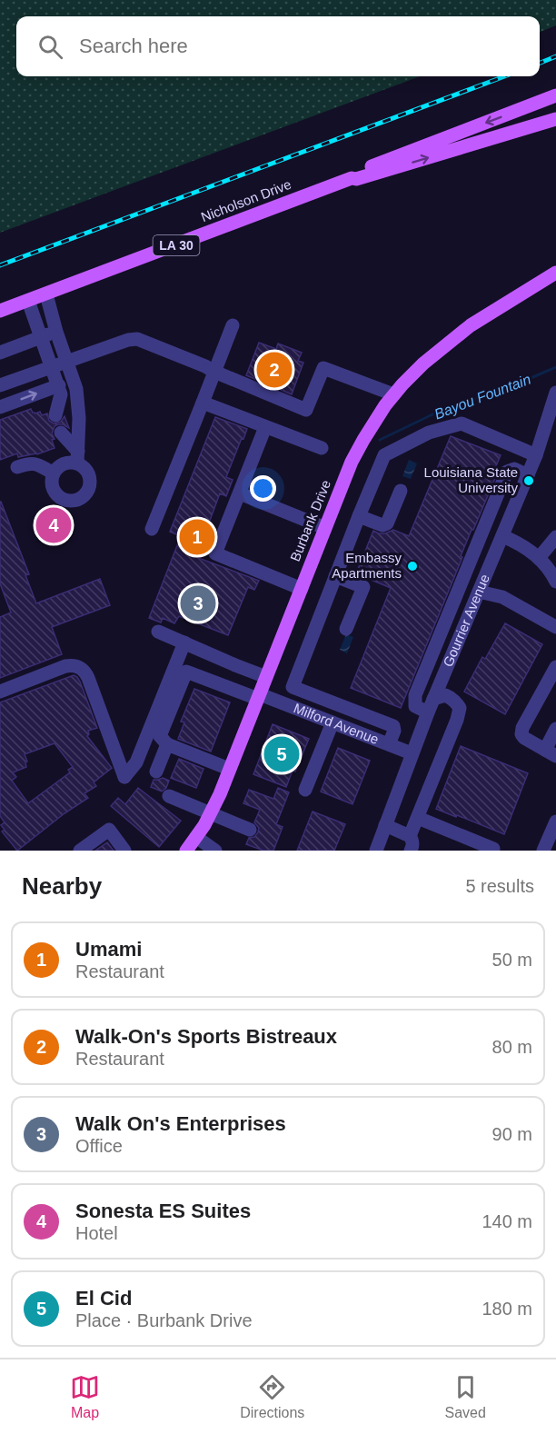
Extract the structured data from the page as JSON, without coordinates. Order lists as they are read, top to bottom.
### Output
{
  "streets": {
    "main road": ["Nicholson Drive", "LA 30", "Burbank Drive"],
    "street": ["Gourrier Avenue", "Milford Avenue"]
  },
  "crossings": [
    ["Burbank Drive", "Milford Avenue"],
    ["Gourrier Avenue", "Milford Avenue"]
  ],
  "water": ["Bayou Fountain"],
  "places": ["Louisiana State University", "Embassy Apartments"],
  "page": {
    "search": "Search here",
    "pins": [
      "2",
      "4",
      "1",
      "3",
      "5"
    ],
    "heading": ["Nearby", "5 results"],
    "list": [
      {
        "mark": "1",
        "name": "Umami",
        "note": "Restaurant",
        "value": "50 m"
      },
      {
        "mark": "2",
        "name": "Walk-On's Sports Bistreaux",
        "note": "Restaurant",
        "value": "80 m"
      },
      {
        "mark": "3",
        "name": "Walk On's Enterprises",
        "note": "Office",
        "value": "90 m"
      },
      {
        "mark": "4",
        "name": "Sonesta ES Suites",
        "note": "Hotel",
        "value": "140 m"
      },
      {
        "mark": "5",
        "name": "El Cid",
        "note": "Place · Burbank Drive",
        "value": "180 m"
      }
    ],
    "nav": ["Map", "Directions", "Saved"]
  }
}
